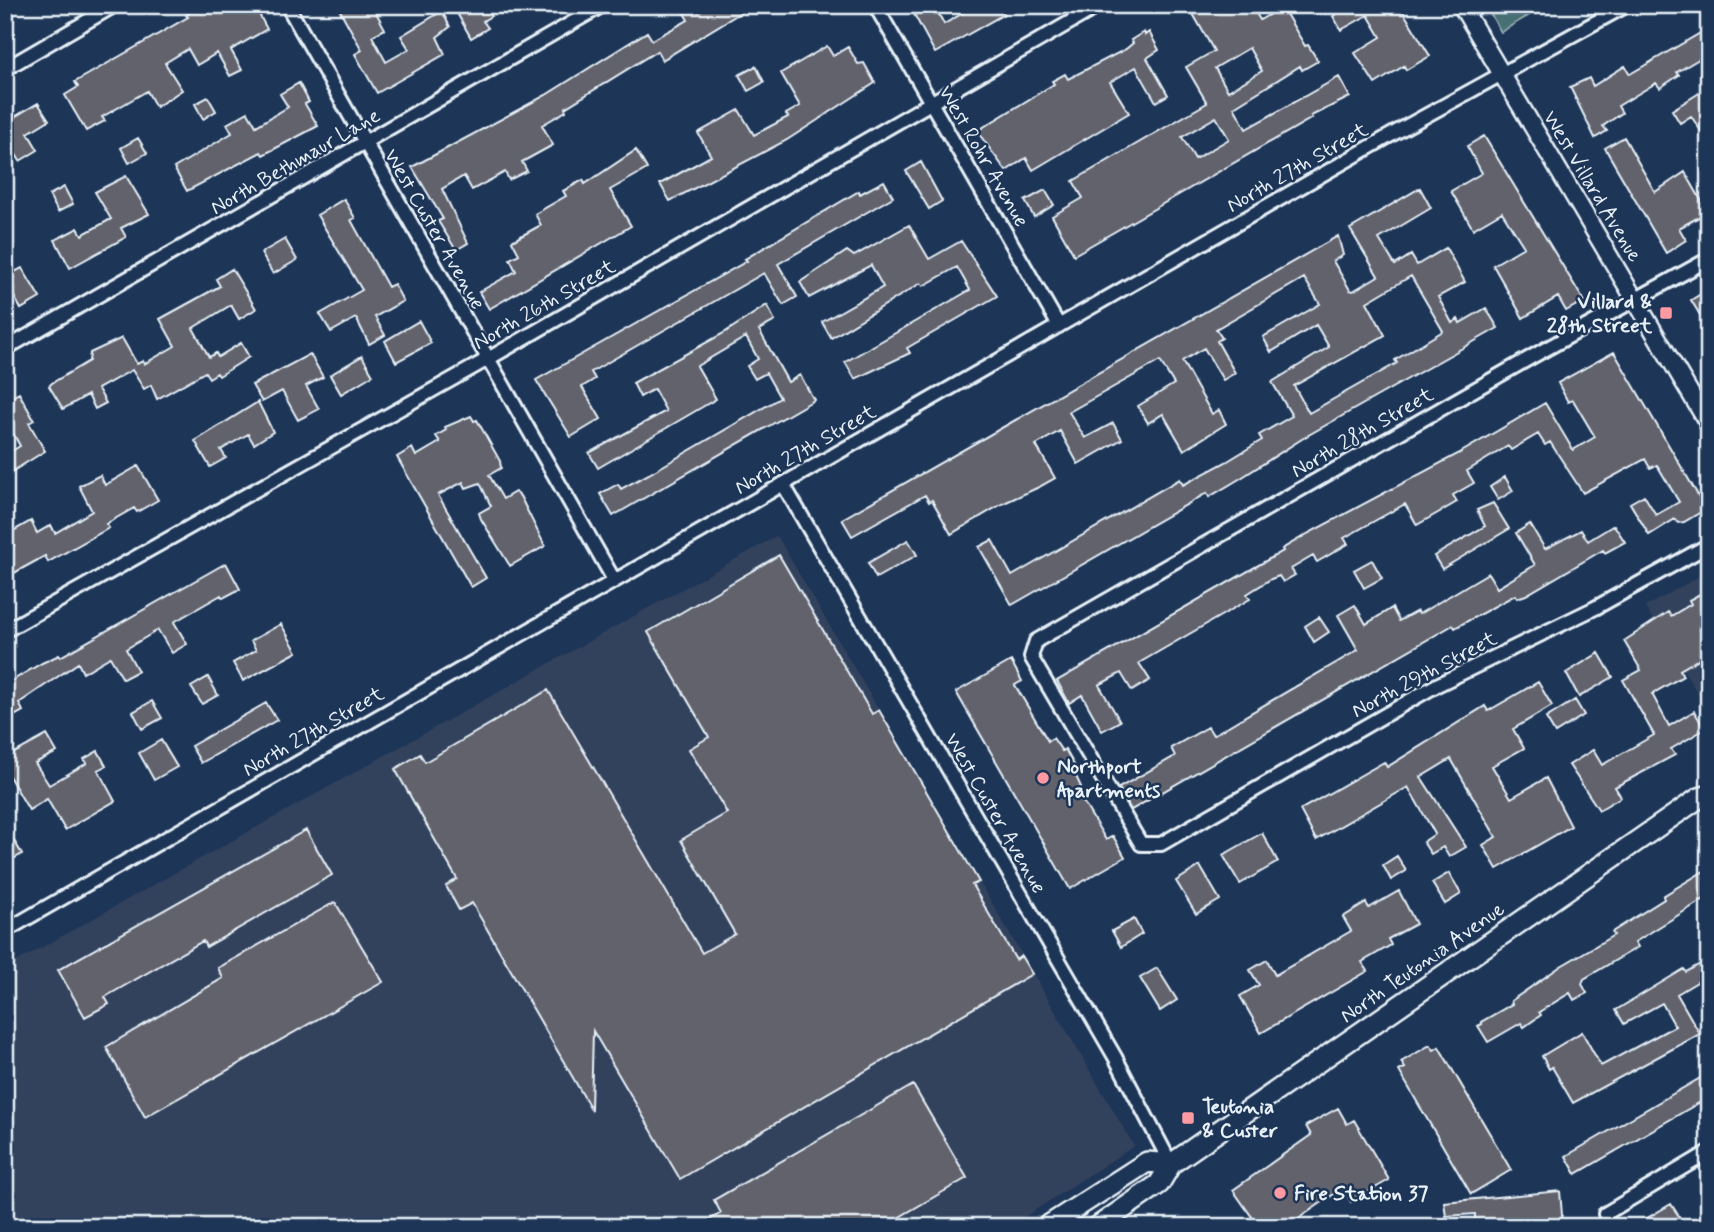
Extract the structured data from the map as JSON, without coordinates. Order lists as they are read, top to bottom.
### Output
{
  "streets": {
    "main road": ["North Teutonia Avenue"],
    "street": [
      "West Rohr Avenue",
      "North Bethmaur Lane",
      "North 27th Street",
      "West Villard Avenue",
      "West Custer Avenue",
      "North 26th Street",
      "North 28th Street",
      "North 29th Street"
    ]
  },
  "crossings": [
    ["West Rohr Avenue", "North 27th Street"],
    ["West Rohr Avenue", "North 26th Street"],
    ["North Bethmaur Lane", "West Custer Avenue"],
    ["North 27th Street", "West Villard Avenue"],
    ["North 27th Street", "West Custer Avenue"],
    ["West Villard Avenue", "North 28th Street"],
    ["West Custer Avenue", "North 26th Street"],
    ["West Custer Avenue", "North Teutonia Avenue"],
    ["North 28th Street", "North 29th Street"]
  ],
  "places": {
    "transit": ["Villard & 28th Street", "Teutonia & Custer"],
    "other": ["Northport Apartments", "Fire Station 37"]
  }
}
